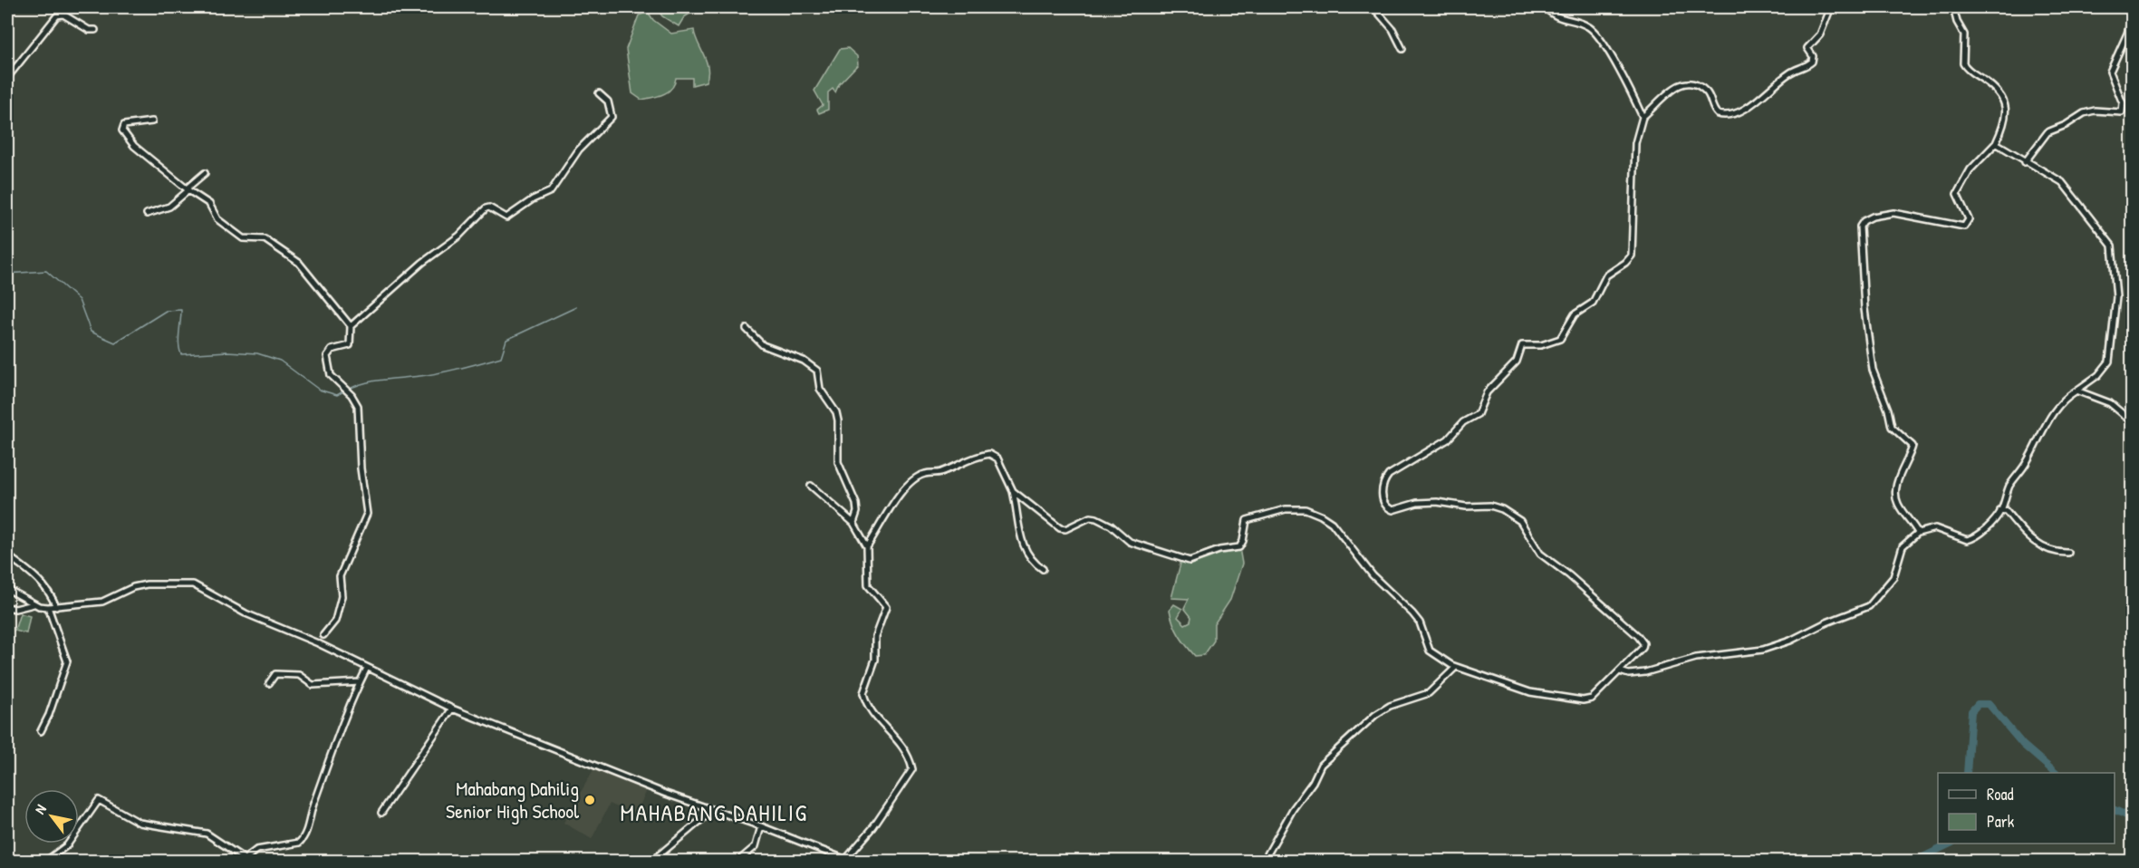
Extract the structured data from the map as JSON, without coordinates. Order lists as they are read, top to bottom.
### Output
{
  "districts": ["MAHABANG DAHILIG"],
  "places": ["Mahabang Dahilig Senior High School"],
  "legend": ["Road", "Park"],
  "north": "top left"
}
